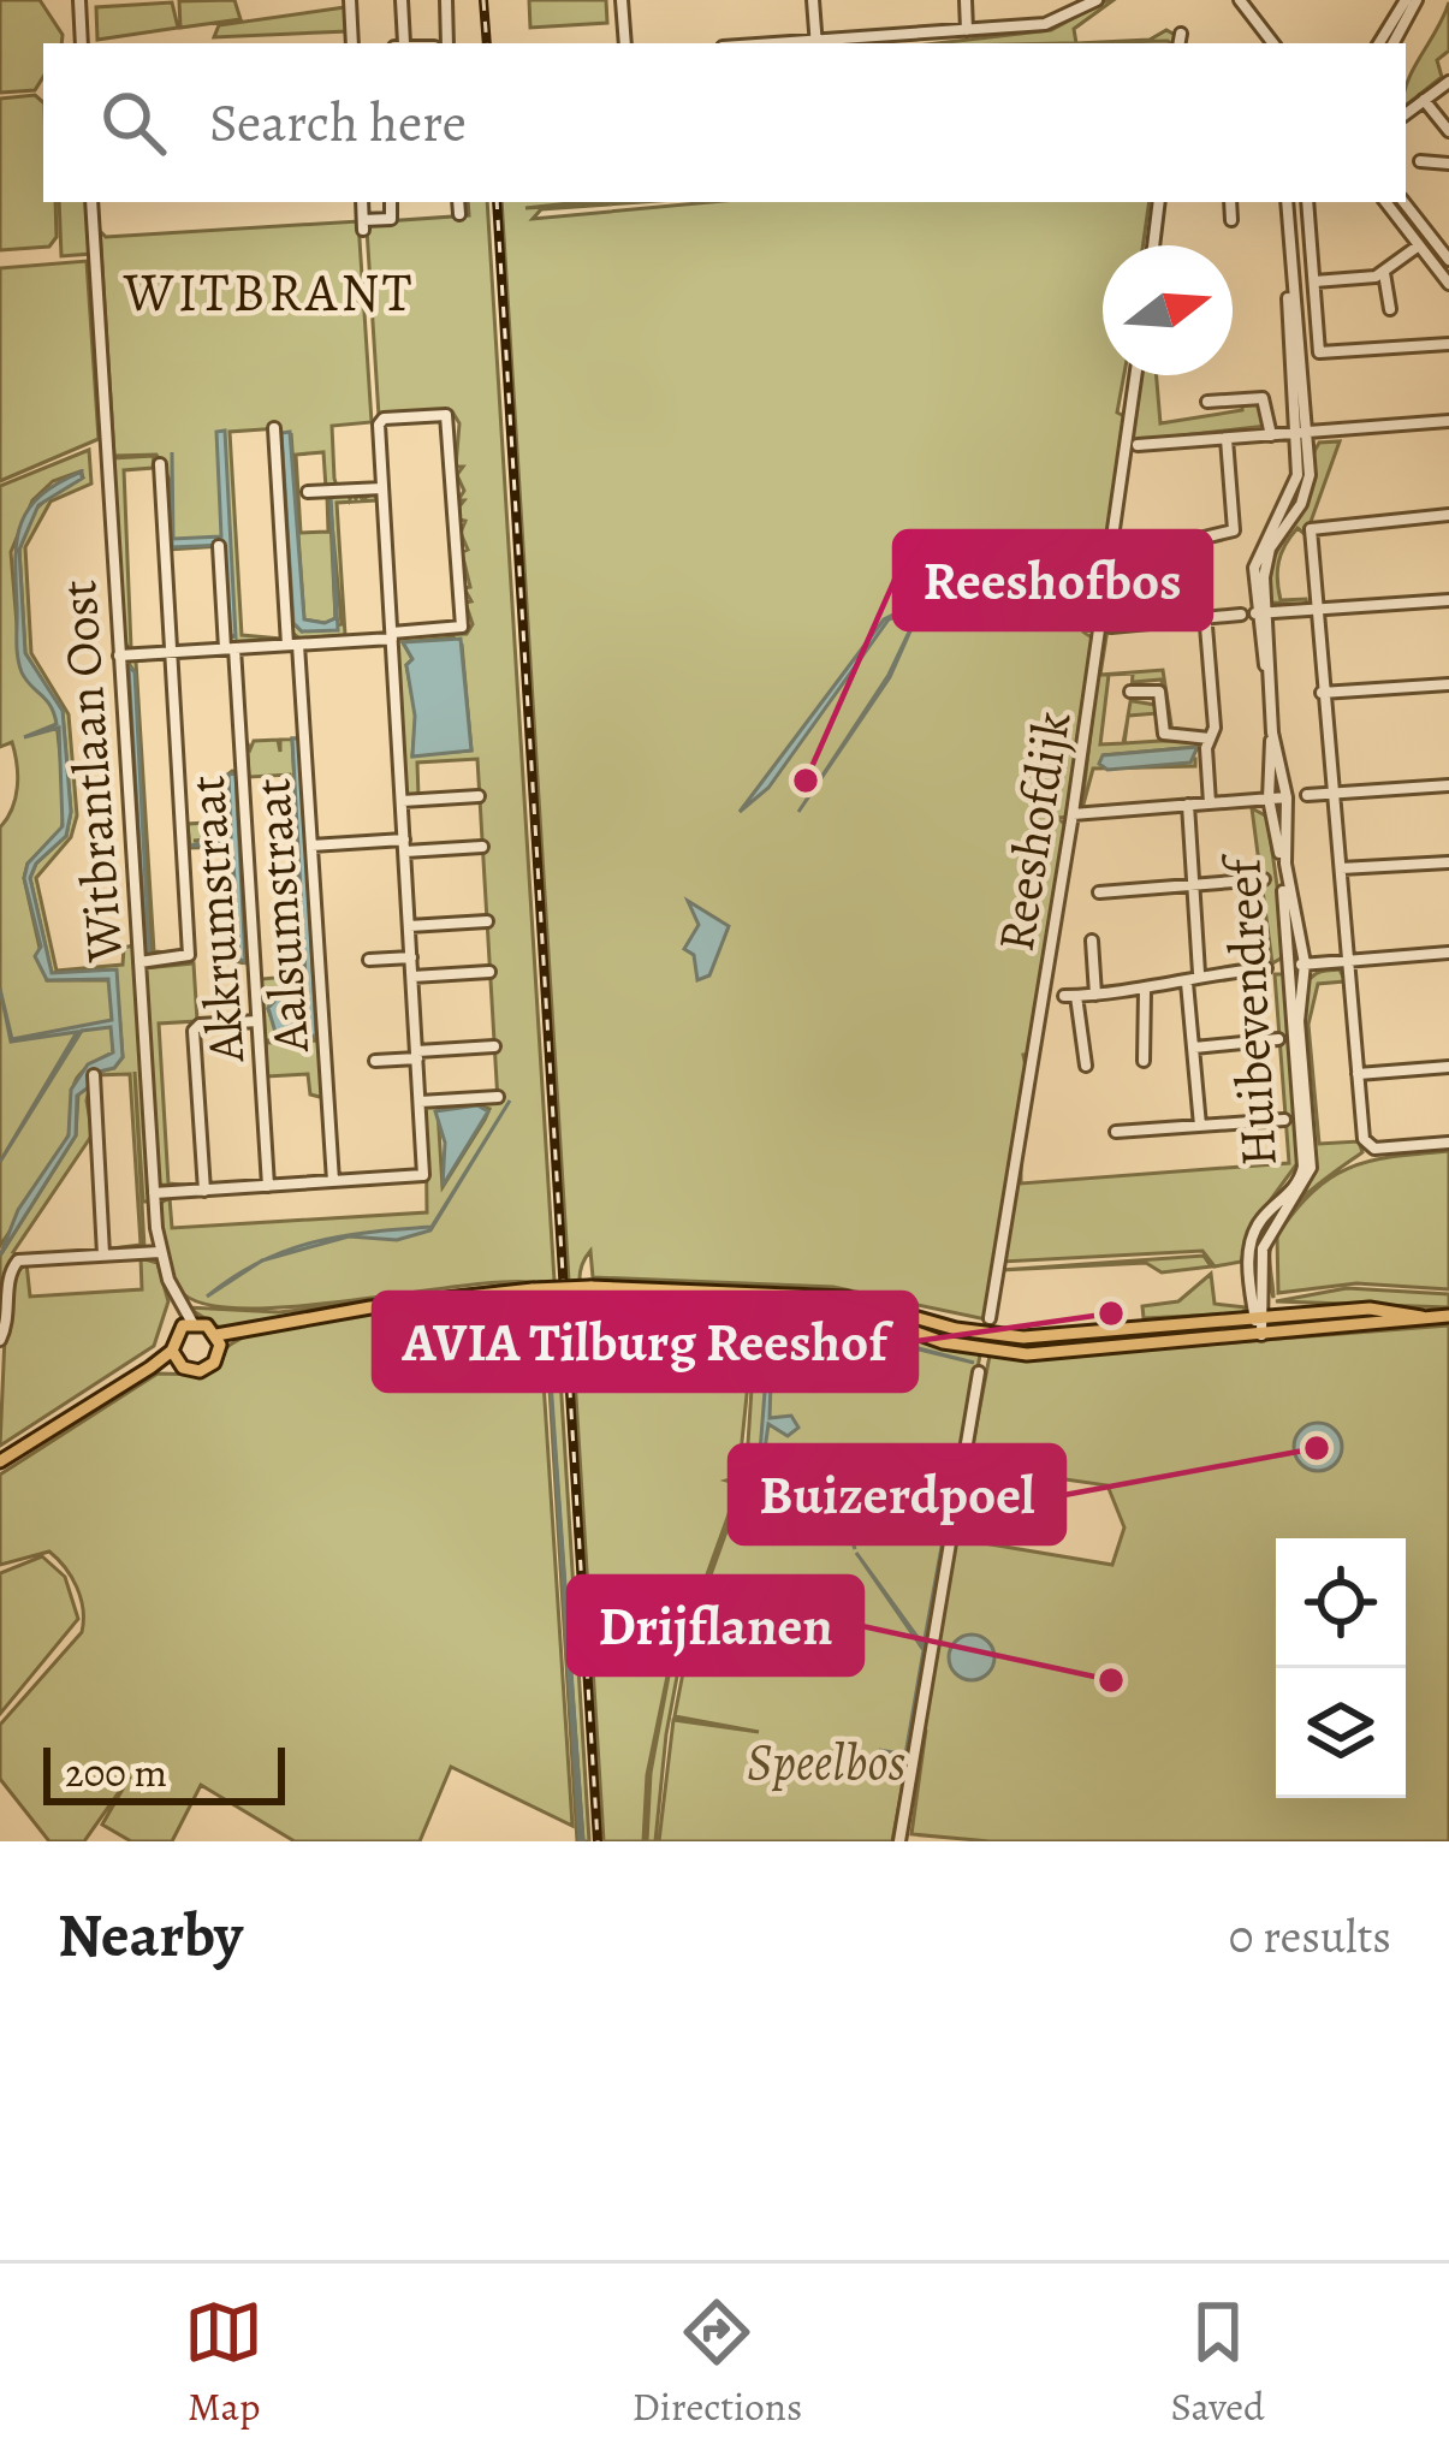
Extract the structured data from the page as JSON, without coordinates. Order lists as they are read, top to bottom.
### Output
{
  "streets": {
    "street": [
      "Witbrantlaan Oost",
      "Reeshofdijk",
      "Aalsumstraat",
      "Akkrumstraat",
      "Huibevendreef"
    ]
  },
  "districts": ["WITBRANT"],
  "parks": ["Speelbos"],
  "places": [
    "Reeshofbos",
    "AVIA Tilburg Reeshof",
    "Buizerdpoel",
    "Drijflanen"
  ],
  "scale_bar": "200 m",
  "north": "right",
  "page": {
    "search": "Search here",
    "scale": "200 m",
    "heading": ["Nearby", "0 results"],
    "nav": ["Map", "Directions", "Saved"]
  }
}
